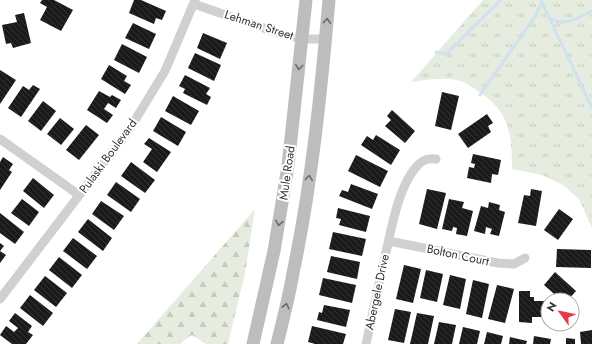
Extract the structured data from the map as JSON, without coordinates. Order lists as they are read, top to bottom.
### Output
{
  "streets": {
    "main road": ["Mule Road"],
    "street": [
      "Lehman Street",
      "Pulaski Boulevard",
      "Bolton Court",
      "Abergele Drive"
    ]
  },
  "crossings": [
    ["Lehman Street", "Pulaski Boulevard"],
    ["Lehman Street", "Mule Road"],
    ["Bolton Court", "Abergele Drive"]
  ],
  "north": "top left"
}
